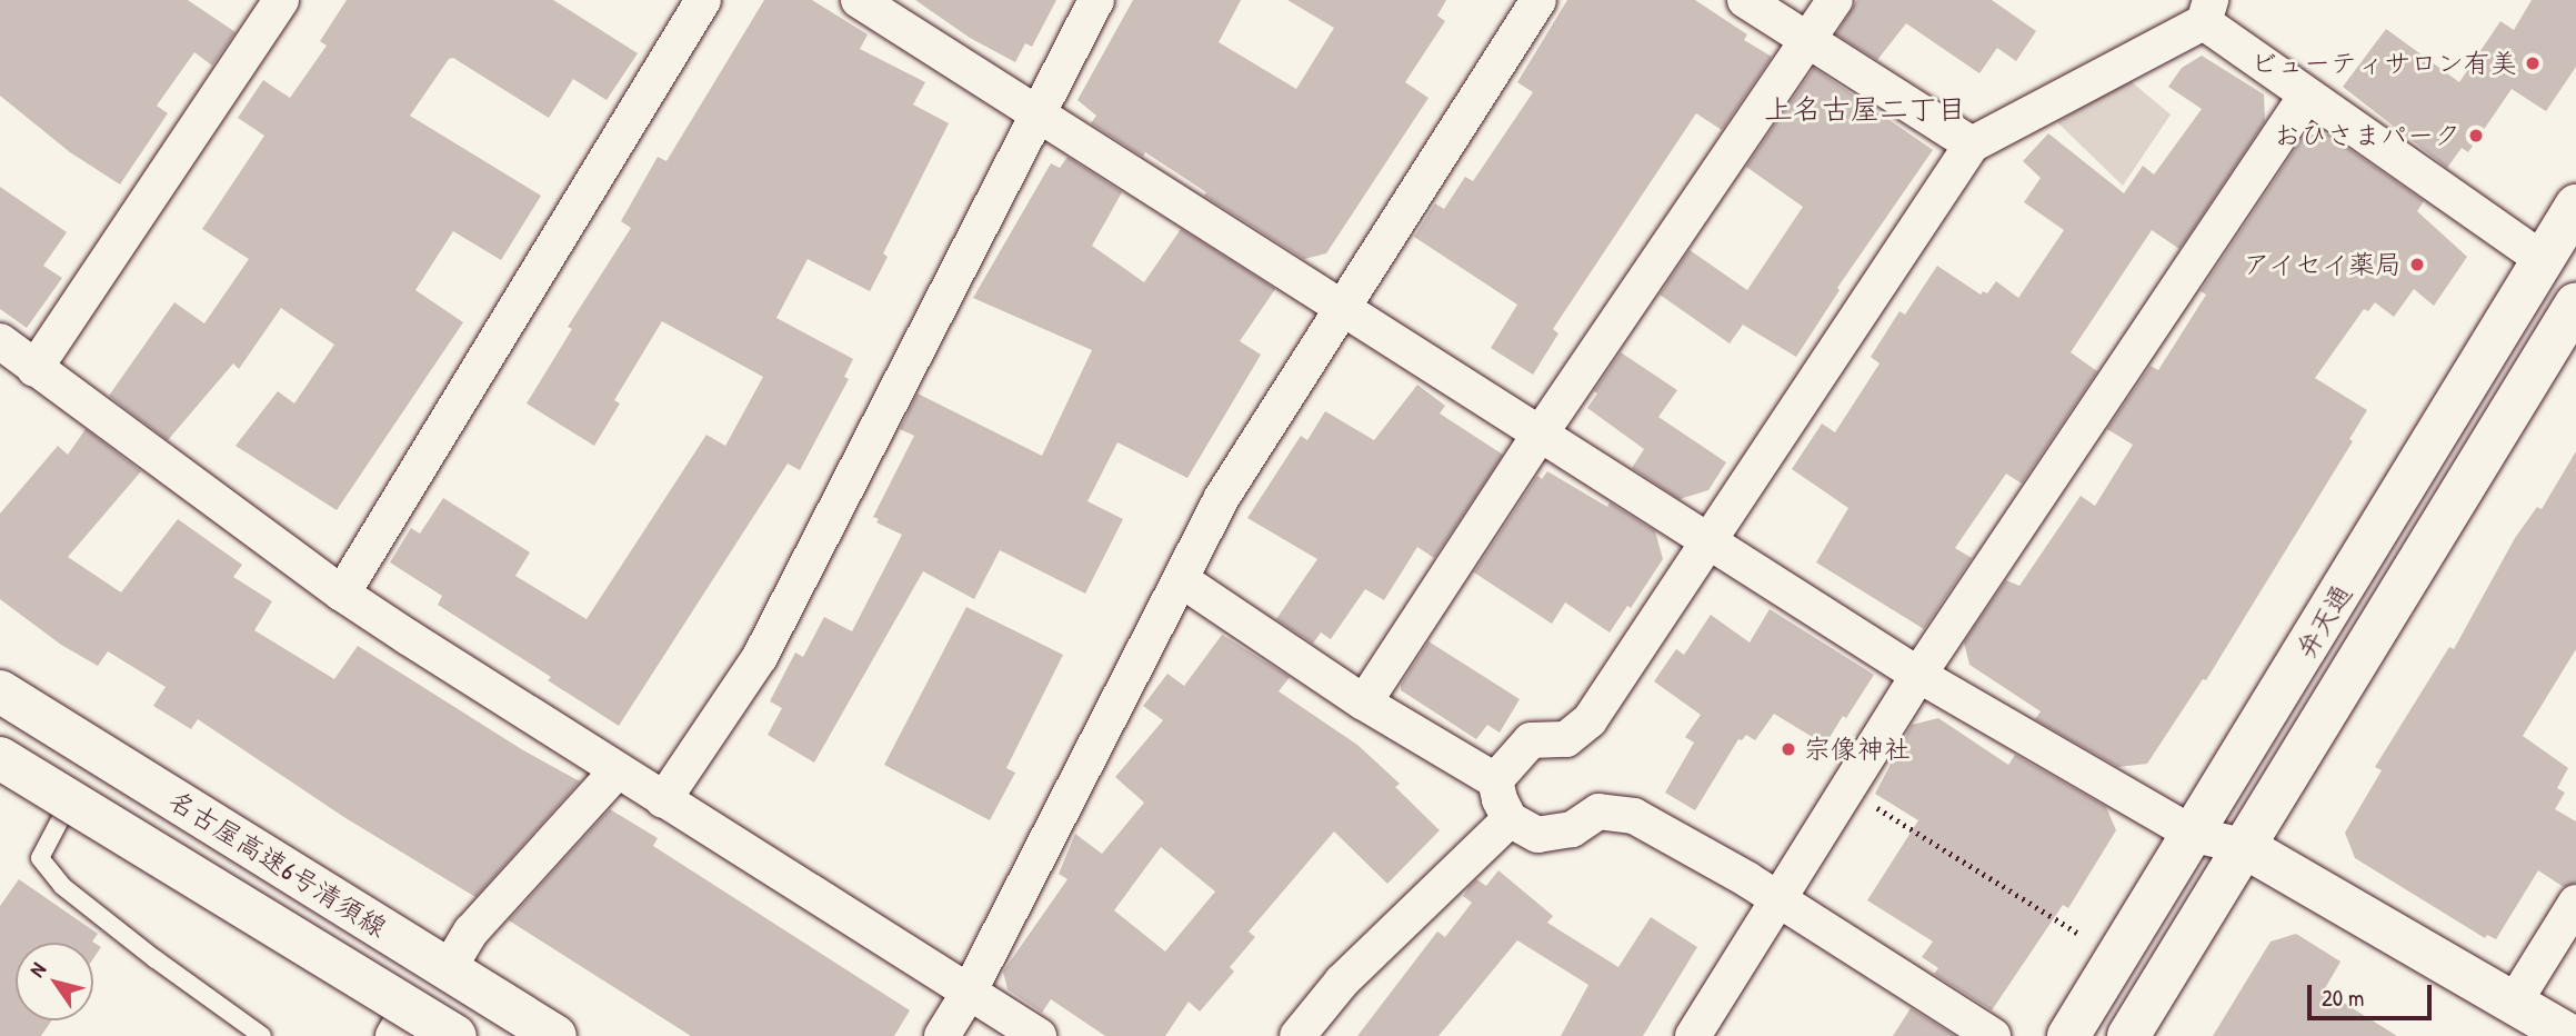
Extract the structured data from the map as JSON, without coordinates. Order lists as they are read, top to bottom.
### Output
{
  "streets": {
    "main road": ["弁天通", "名古屋高速6号清須線"]
  },
  "districts": ["上名古屋二丁目"],
  "places": [
    "ビューティサロン有美",
    "おひさまパーク",
    "アイセイ薬局",
    "宗像神社"
  ],
  "scale_bar": "20 m",
  "north": "top left"
}
